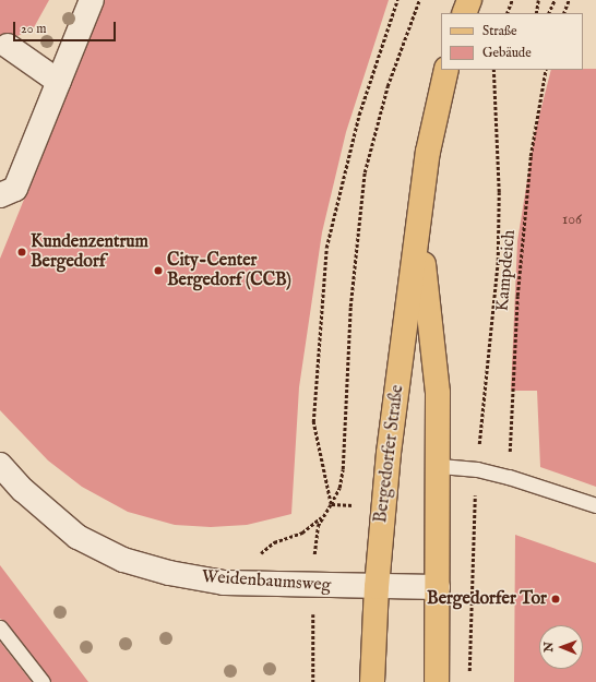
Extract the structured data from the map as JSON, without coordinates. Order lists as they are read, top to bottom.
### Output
{
  "streets": {
    "main road": ["Bergedorfer Straße"],
    "street": ["Weidenbaumsweg"],
    "path": ["Kampdeich"]
  },
  "crossings": [
    ["Bergedorfer Straße", "Weidenbaumsweg"]
  ],
  "places": ["Kundenzentrum Bergedorf", "City-Center Bergedorf (CCB)", "Bergedorfer Tor"],
  "house_numbers": ["106"],
  "legend": ["Straße", "Gebäude"],
  "scale_bar": "20 m",
  "north": "left"
}
